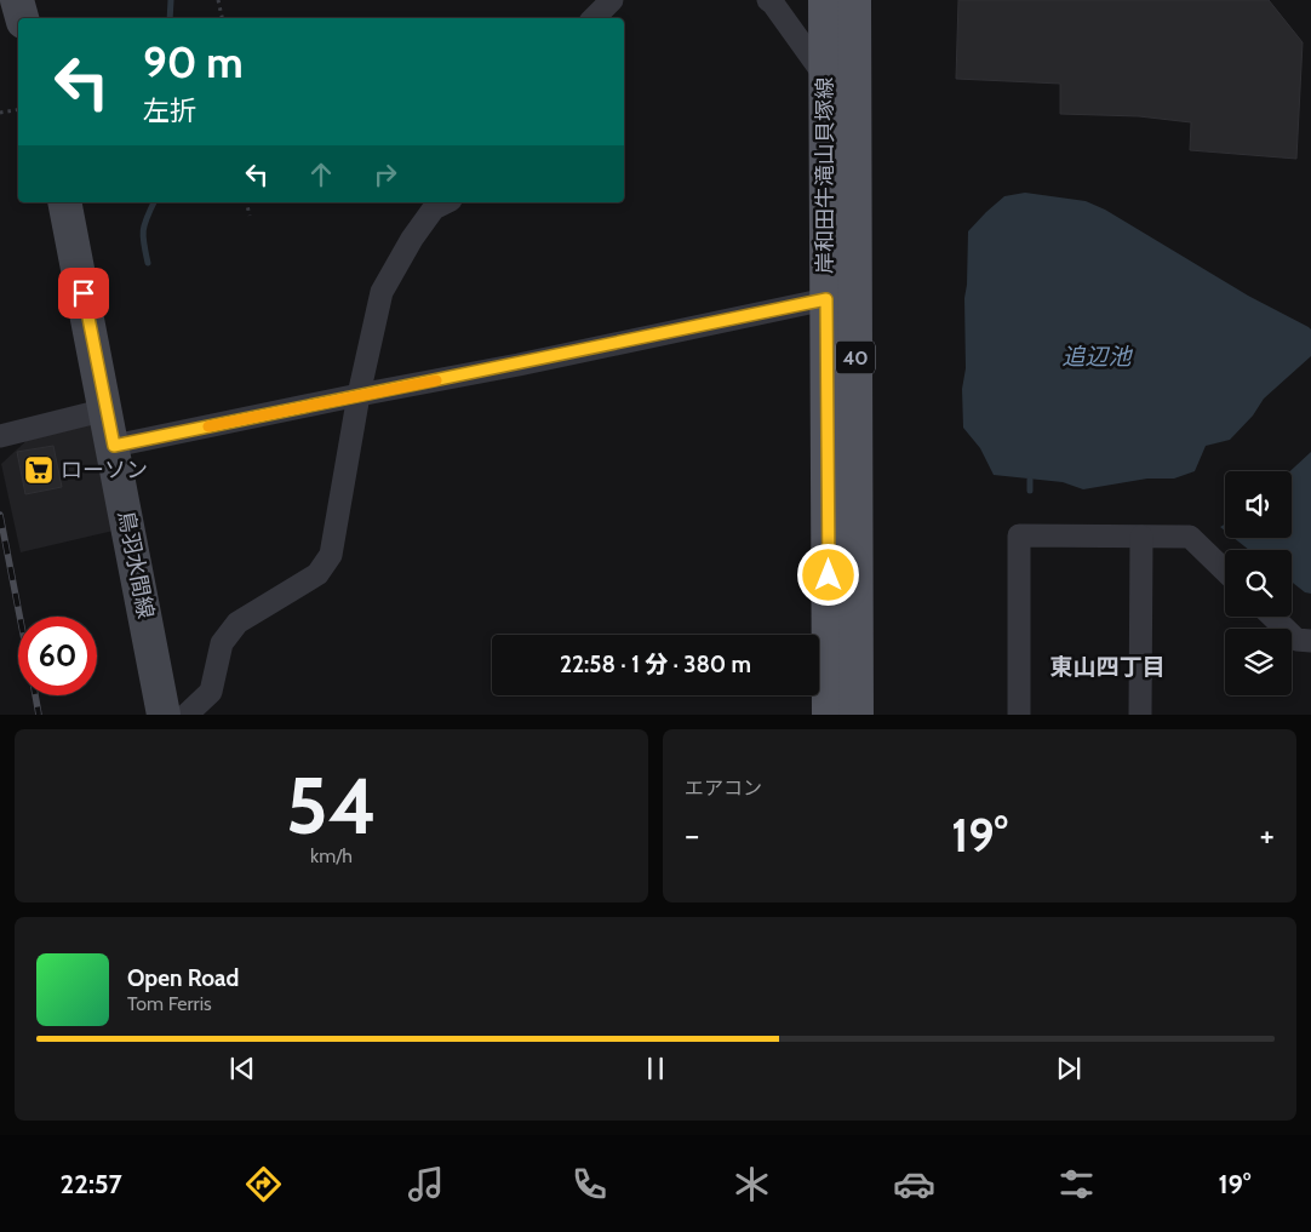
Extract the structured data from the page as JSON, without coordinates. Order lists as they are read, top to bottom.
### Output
{
  "streets": {
    "main road": ["岸和田牛滝山貝塚線", "40"],
    "street": ["鳥羽水間線"]
  },
  "districts": ["東山四丁目"],
  "water": ["追辺池"],
  "places": {
    "supermarket": ["ローソン"]
  },
  "page": {
    "turn": ["90 m", "左折"],
    "limit": "60",
    "trip": "22:58 · 1 分 · 380 m",
    "tile": [
      ["54", "km/h"],
      "エアコン"
    ],
    "heat": ["−", "19°", "+"],
    "song": ["Open Road", "Tom Ferris"],
    "tabs": ["22:57", "19°"]
  }
}
